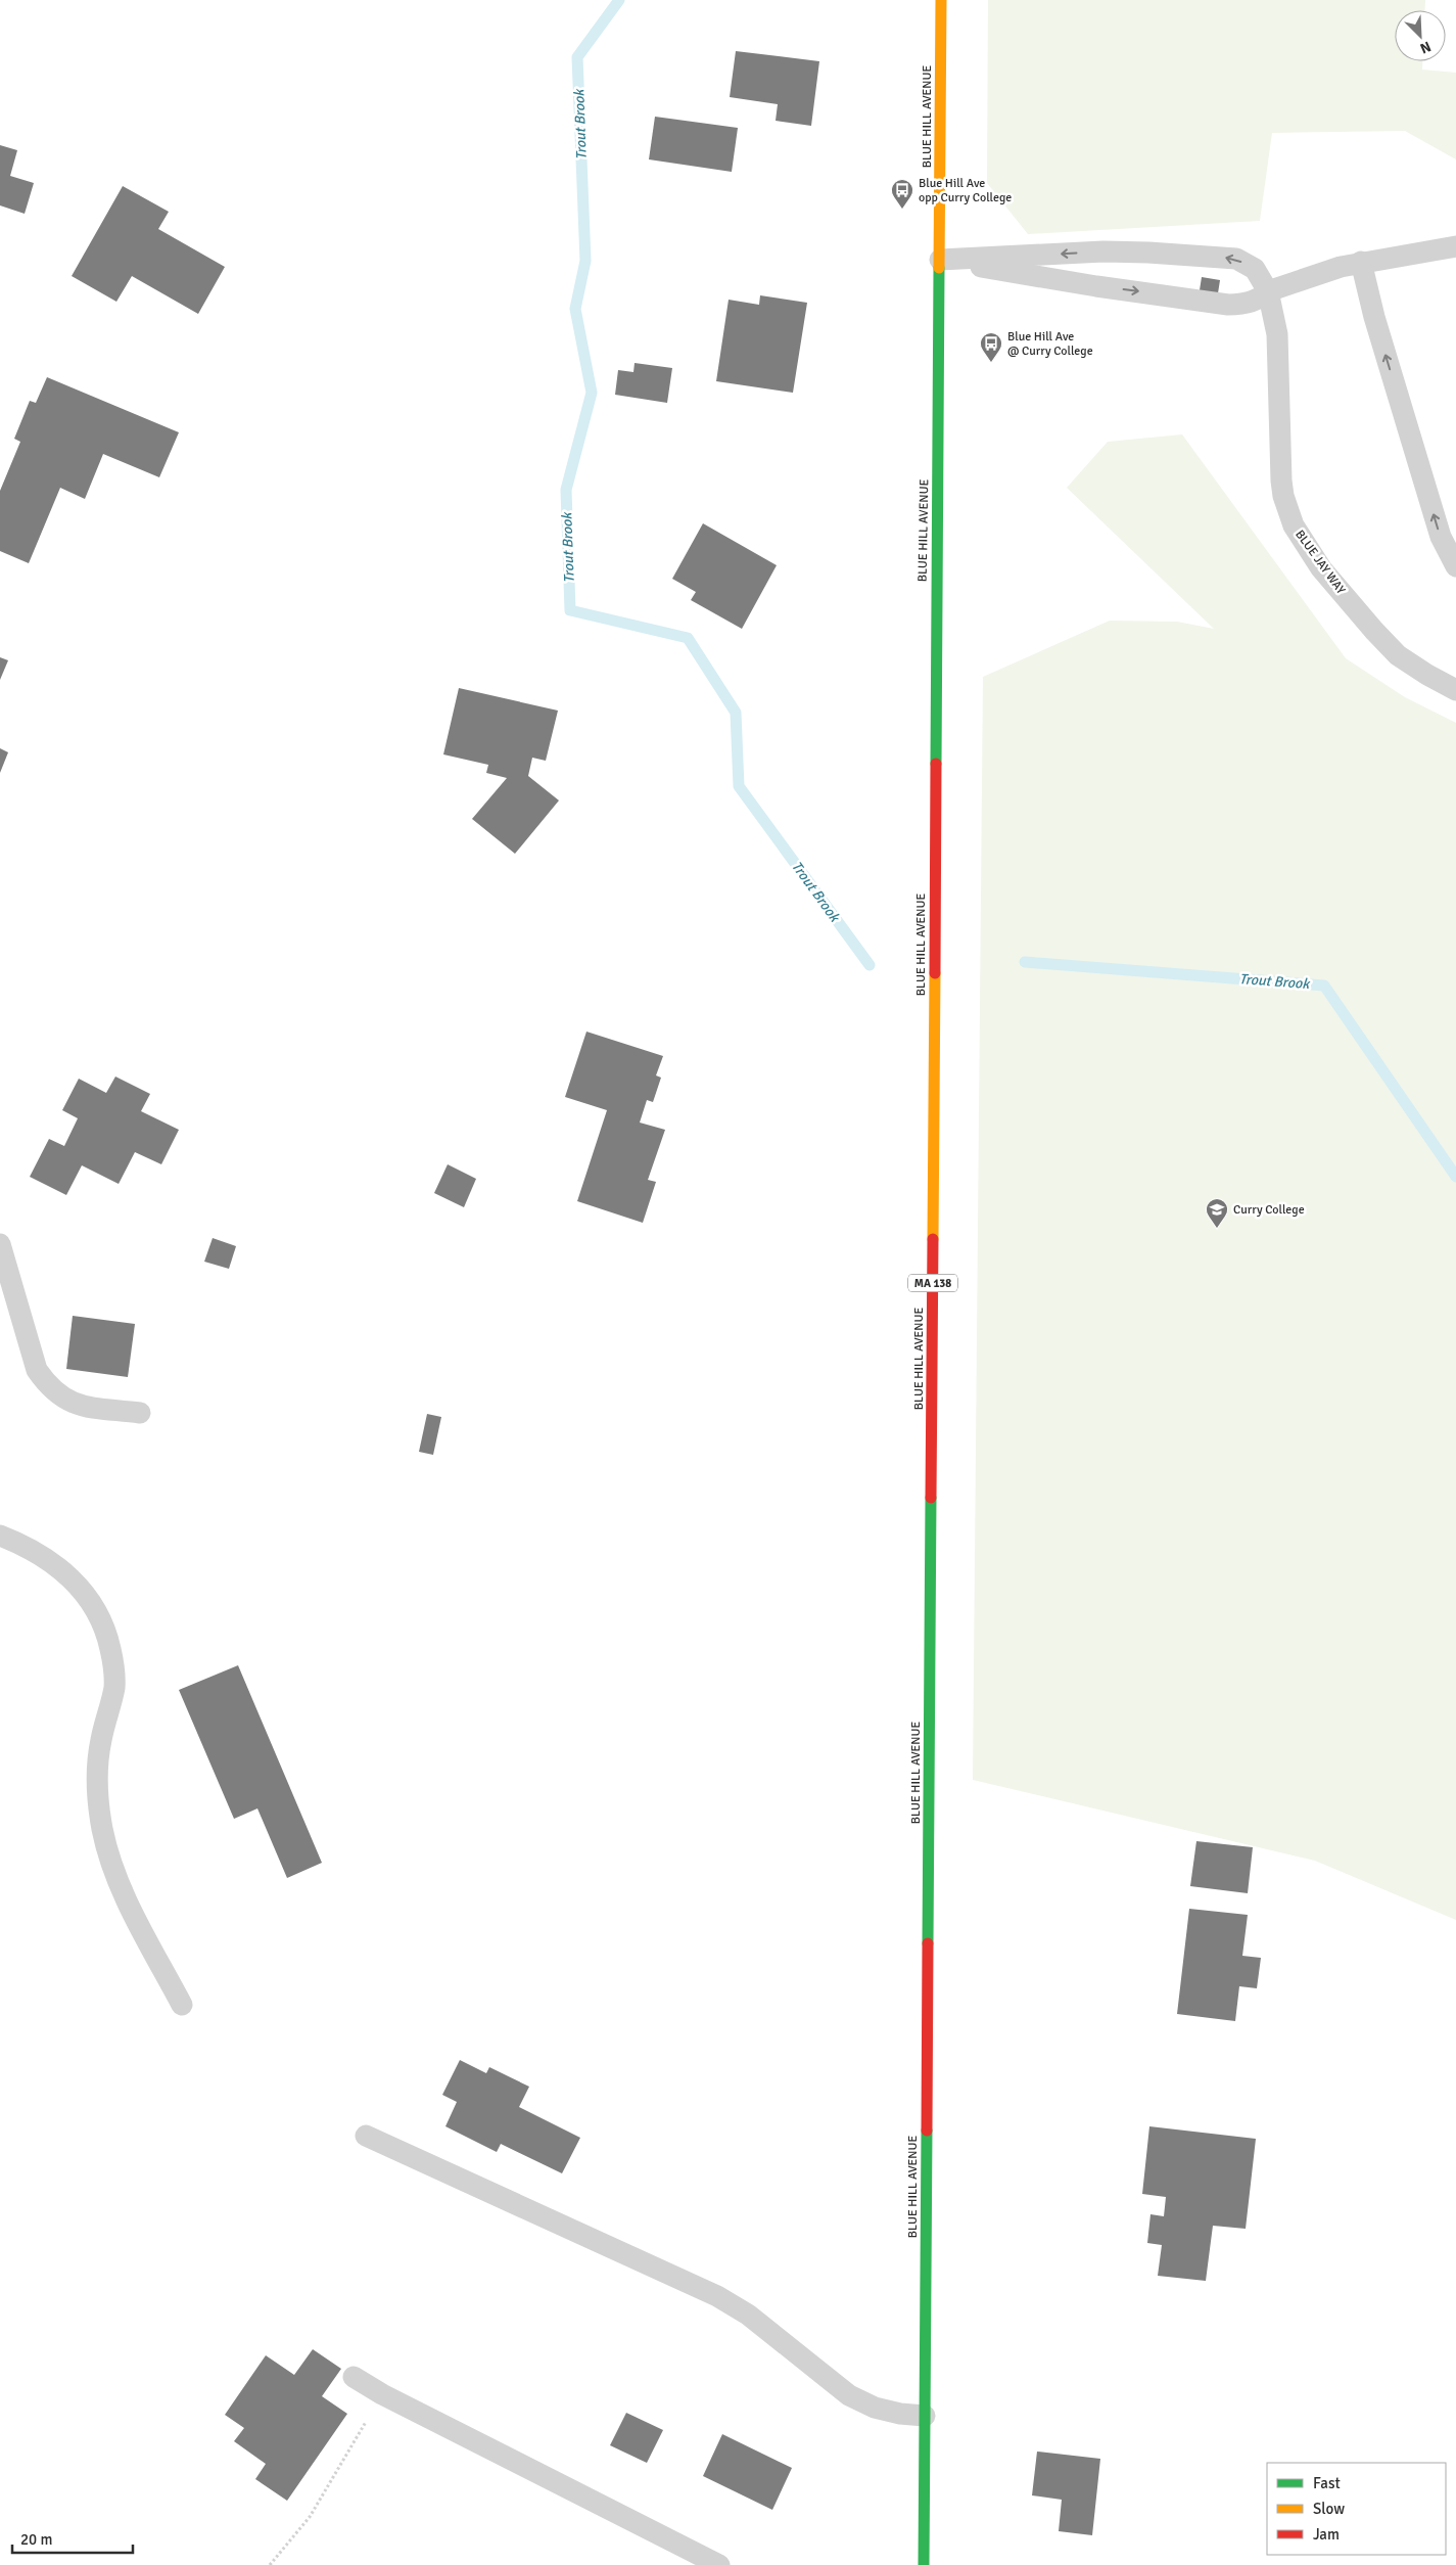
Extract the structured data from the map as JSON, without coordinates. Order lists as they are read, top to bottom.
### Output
{
  "streets": {
    "highway": ["BLUE HILL AVENUE", "MA 138"],
    "lane": ["BLUE JAY WAY"]
  },
  "crossings": [
    ["BLUE HILL AVENUE", "BLUE JAY WAY"]
  ],
  "water": ["Trout Brook"],
  "places": {
    "bus stop": ["Blue Hill Ave opp Curry College", "Blue Hill Ave @ Curry College"],
    "school or university": ["Curry College"]
  },
  "legend": ["Fast", "Slow", "Jam"],
  "scale_bar": "20 m",
  "north": "bottom right"
}
